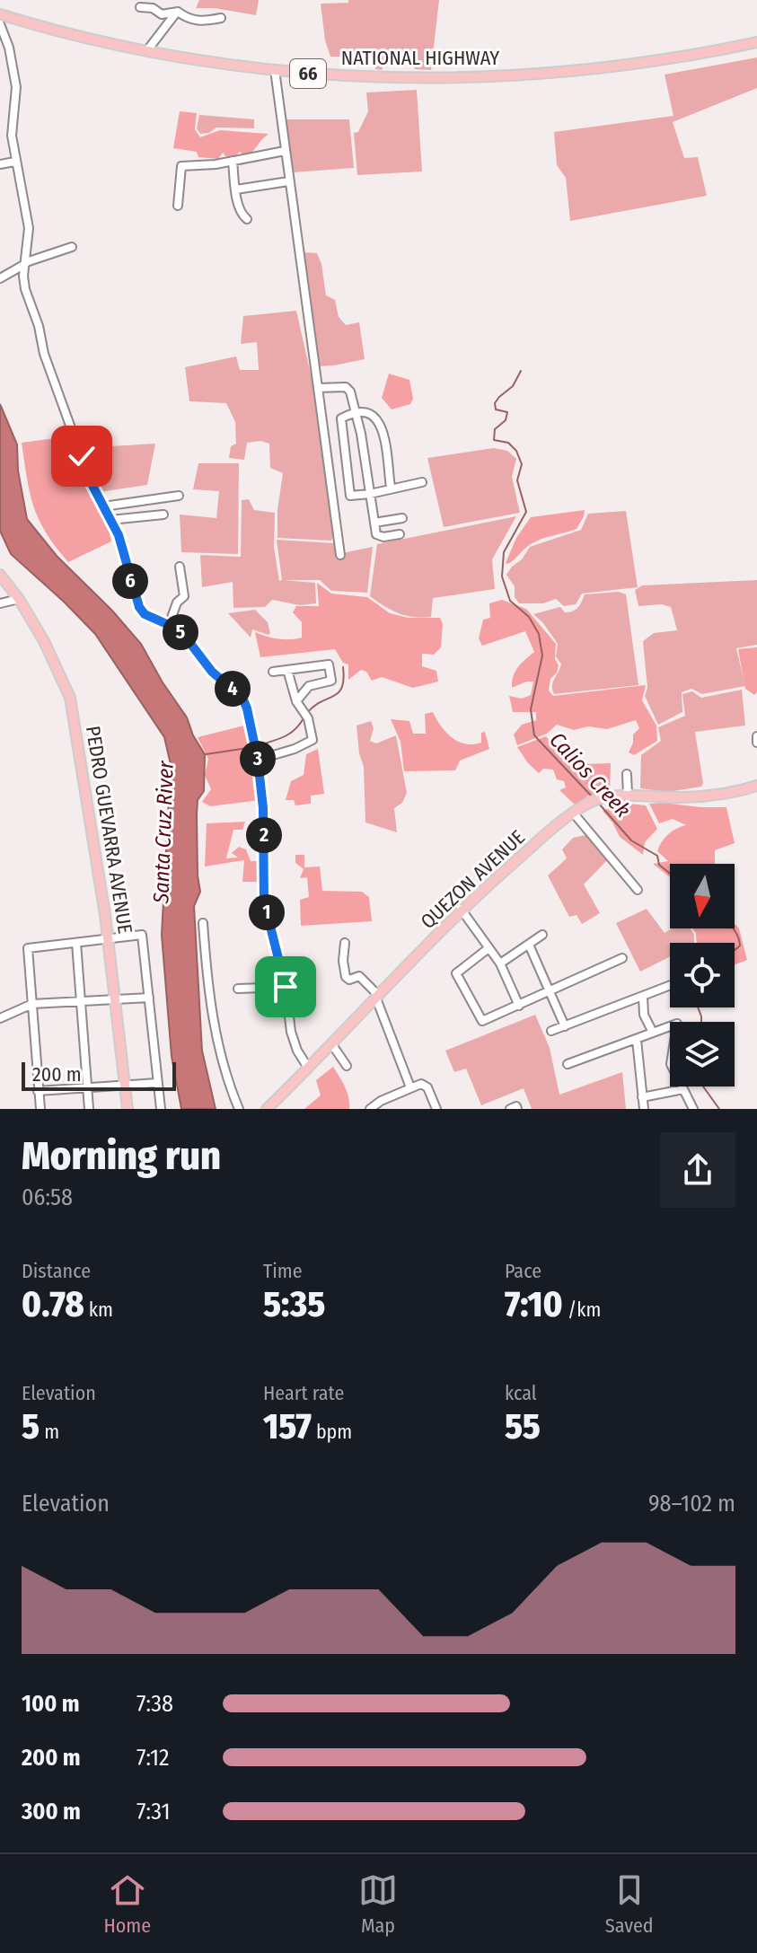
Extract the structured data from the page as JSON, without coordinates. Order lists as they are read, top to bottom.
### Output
{
  "streets": {
    "main road": [
      "NATIONAL HIGHWAY",
      "66",
      "PEDRO GUEVARRA AVENUE",
      "QUEZON AVENUE"
    ]
  },
  "water": ["Calios Creek", "Santa Cruz River"],
  "scale_bar": "200 m",
  "north": "bottom",
  "page": {
    "pins": [
      "6",
      "5",
      "4",
      "3",
      "2",
      "1"
    ],
    "scale": "200 m",
    "heading": ["Morning run", "06:58"],
    "stats": [
      ["Distance", "0.78 km"],
      ["Time", "5:35"],
      ["Pace", "7:10 /km"],
      ["Elevation", "5 m"],
      ["Heart rate", "157 bpm"],
      ["kcal", "55"]
    ],
    "chart": ["Elevation", "98–102 m"],
    "list": [
      {
        "name": "100 m",
        "note": "7:38"
      },
      {
        "name": "200 m",
        "note": "7:12"
      },
      {
        "name": "300 m",
        "note": "7:31"
      }
    ],
    "tabs": ["Home", "Map", "Saved"]
  }
}
